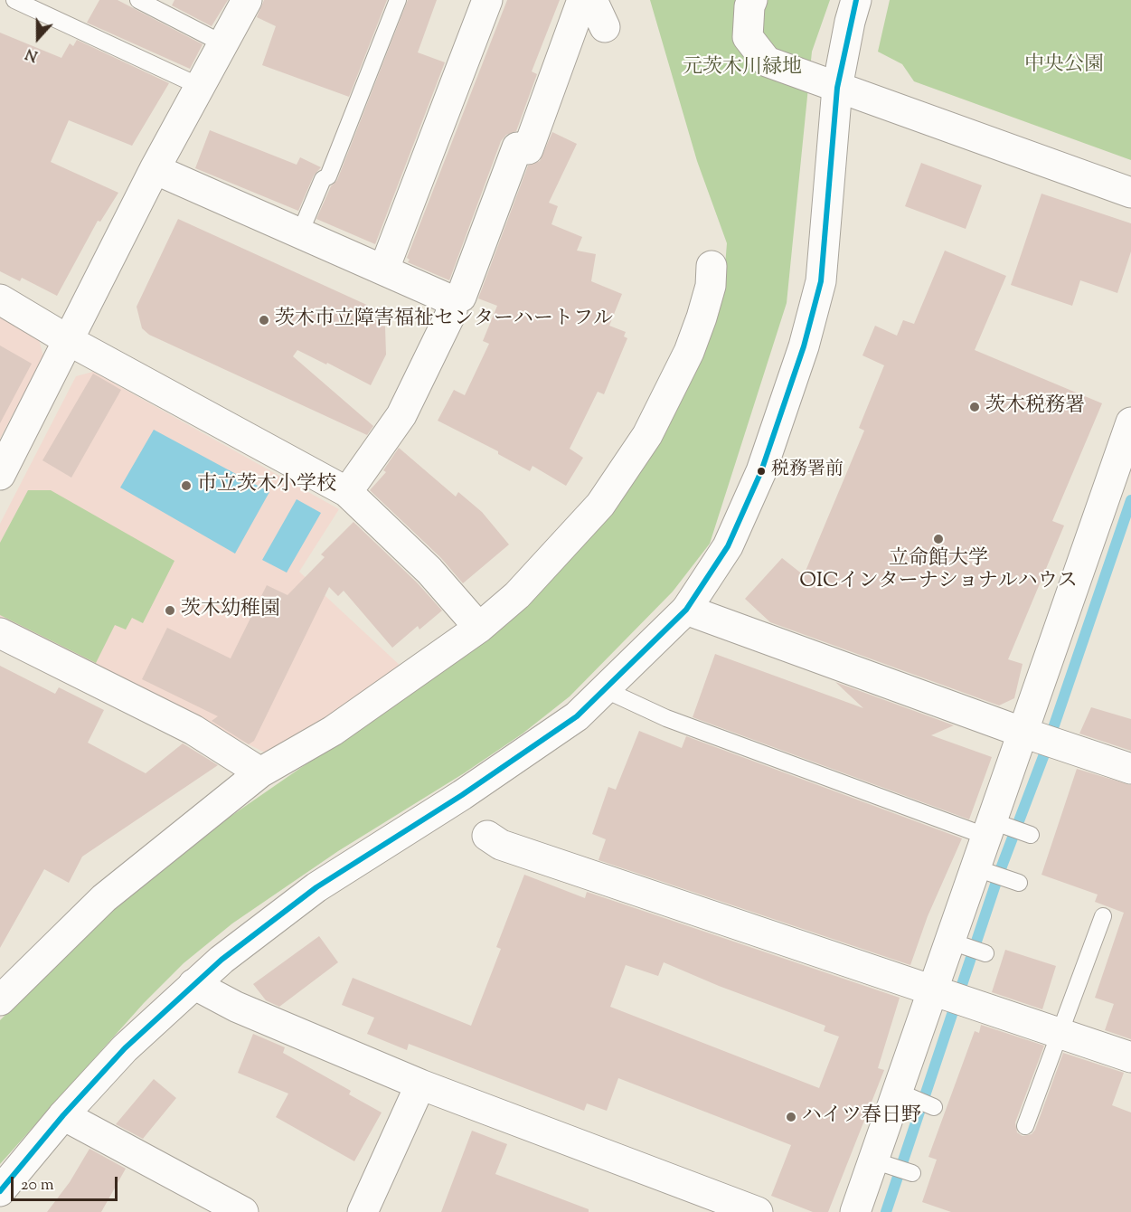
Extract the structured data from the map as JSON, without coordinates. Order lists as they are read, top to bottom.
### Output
{
  "parks": ["中央公園", "元茨木川緑地"],
  "places": [
    "茨木市立障害福祉センターハートフル",
    "茨木税務署",
    "税務署前",
    "市立茨木小学校",
    "立命館大学 OICインターナショナルハウス",
    "茨木幼稚園",
    "ハイツ春日野"
  ],
  "scale_bar": "20 m",
  "north": "bottom"
}
